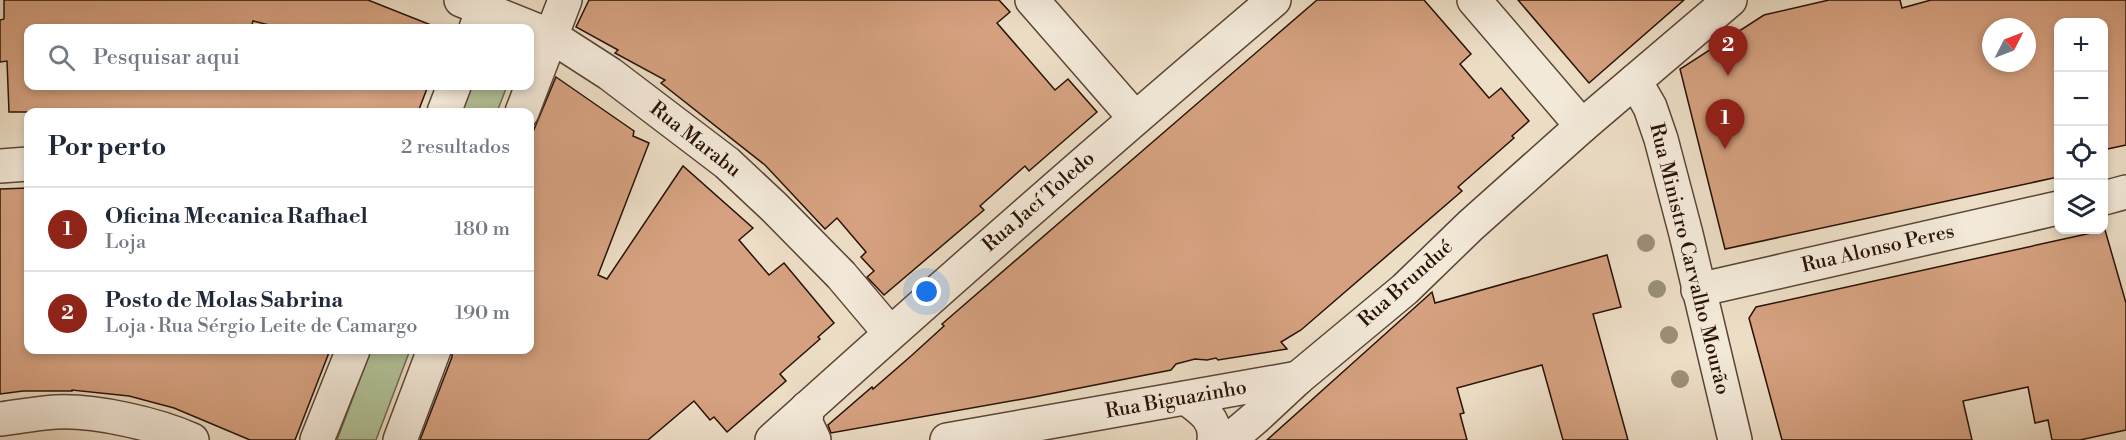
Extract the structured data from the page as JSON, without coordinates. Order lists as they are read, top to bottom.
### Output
{
  "streets": {
    "street": [
      "Rua Marabu",
      "Rua Jací Toledo",
      "Rua Alonso Peres",
      "Rua Ministro Carvalho Mourão",
      "Rua Brundué",
      "Rua Biguazinho"
    ]
  },
  "crossings": [
    ["Rua Marabu", "Rua Jací Toledo"],
    ["Rua Alonso Peres", "Rua Ministro Carvalho Mourão"],
    ["Rua Ministro Carvalho Mourão", "Rua Brundué"],
    ["Rua Brundué", "Rua Biguazinho"]
  ],
  "north": "top right",
  "page": {
    "map_buttons": ["+", "−"],
    "search": "Pesquisar aqui",
    "pins": ["2", "1"],
    "heading": ["Por perto", "2 resultados"],
    "list": [
      {
        "mark": "1",
        "name": "Oficina Mecanica Rafhael",
        "note": "Loja",
        "value": "180 m"
      },
      {
        "mark": "2",
        "name": "Posto de Molas Sabrina",
        "note": "Loja · Rua Sérgio Leite de Camargo",
        "value": "190 m"
      }
    ]
  }
}
